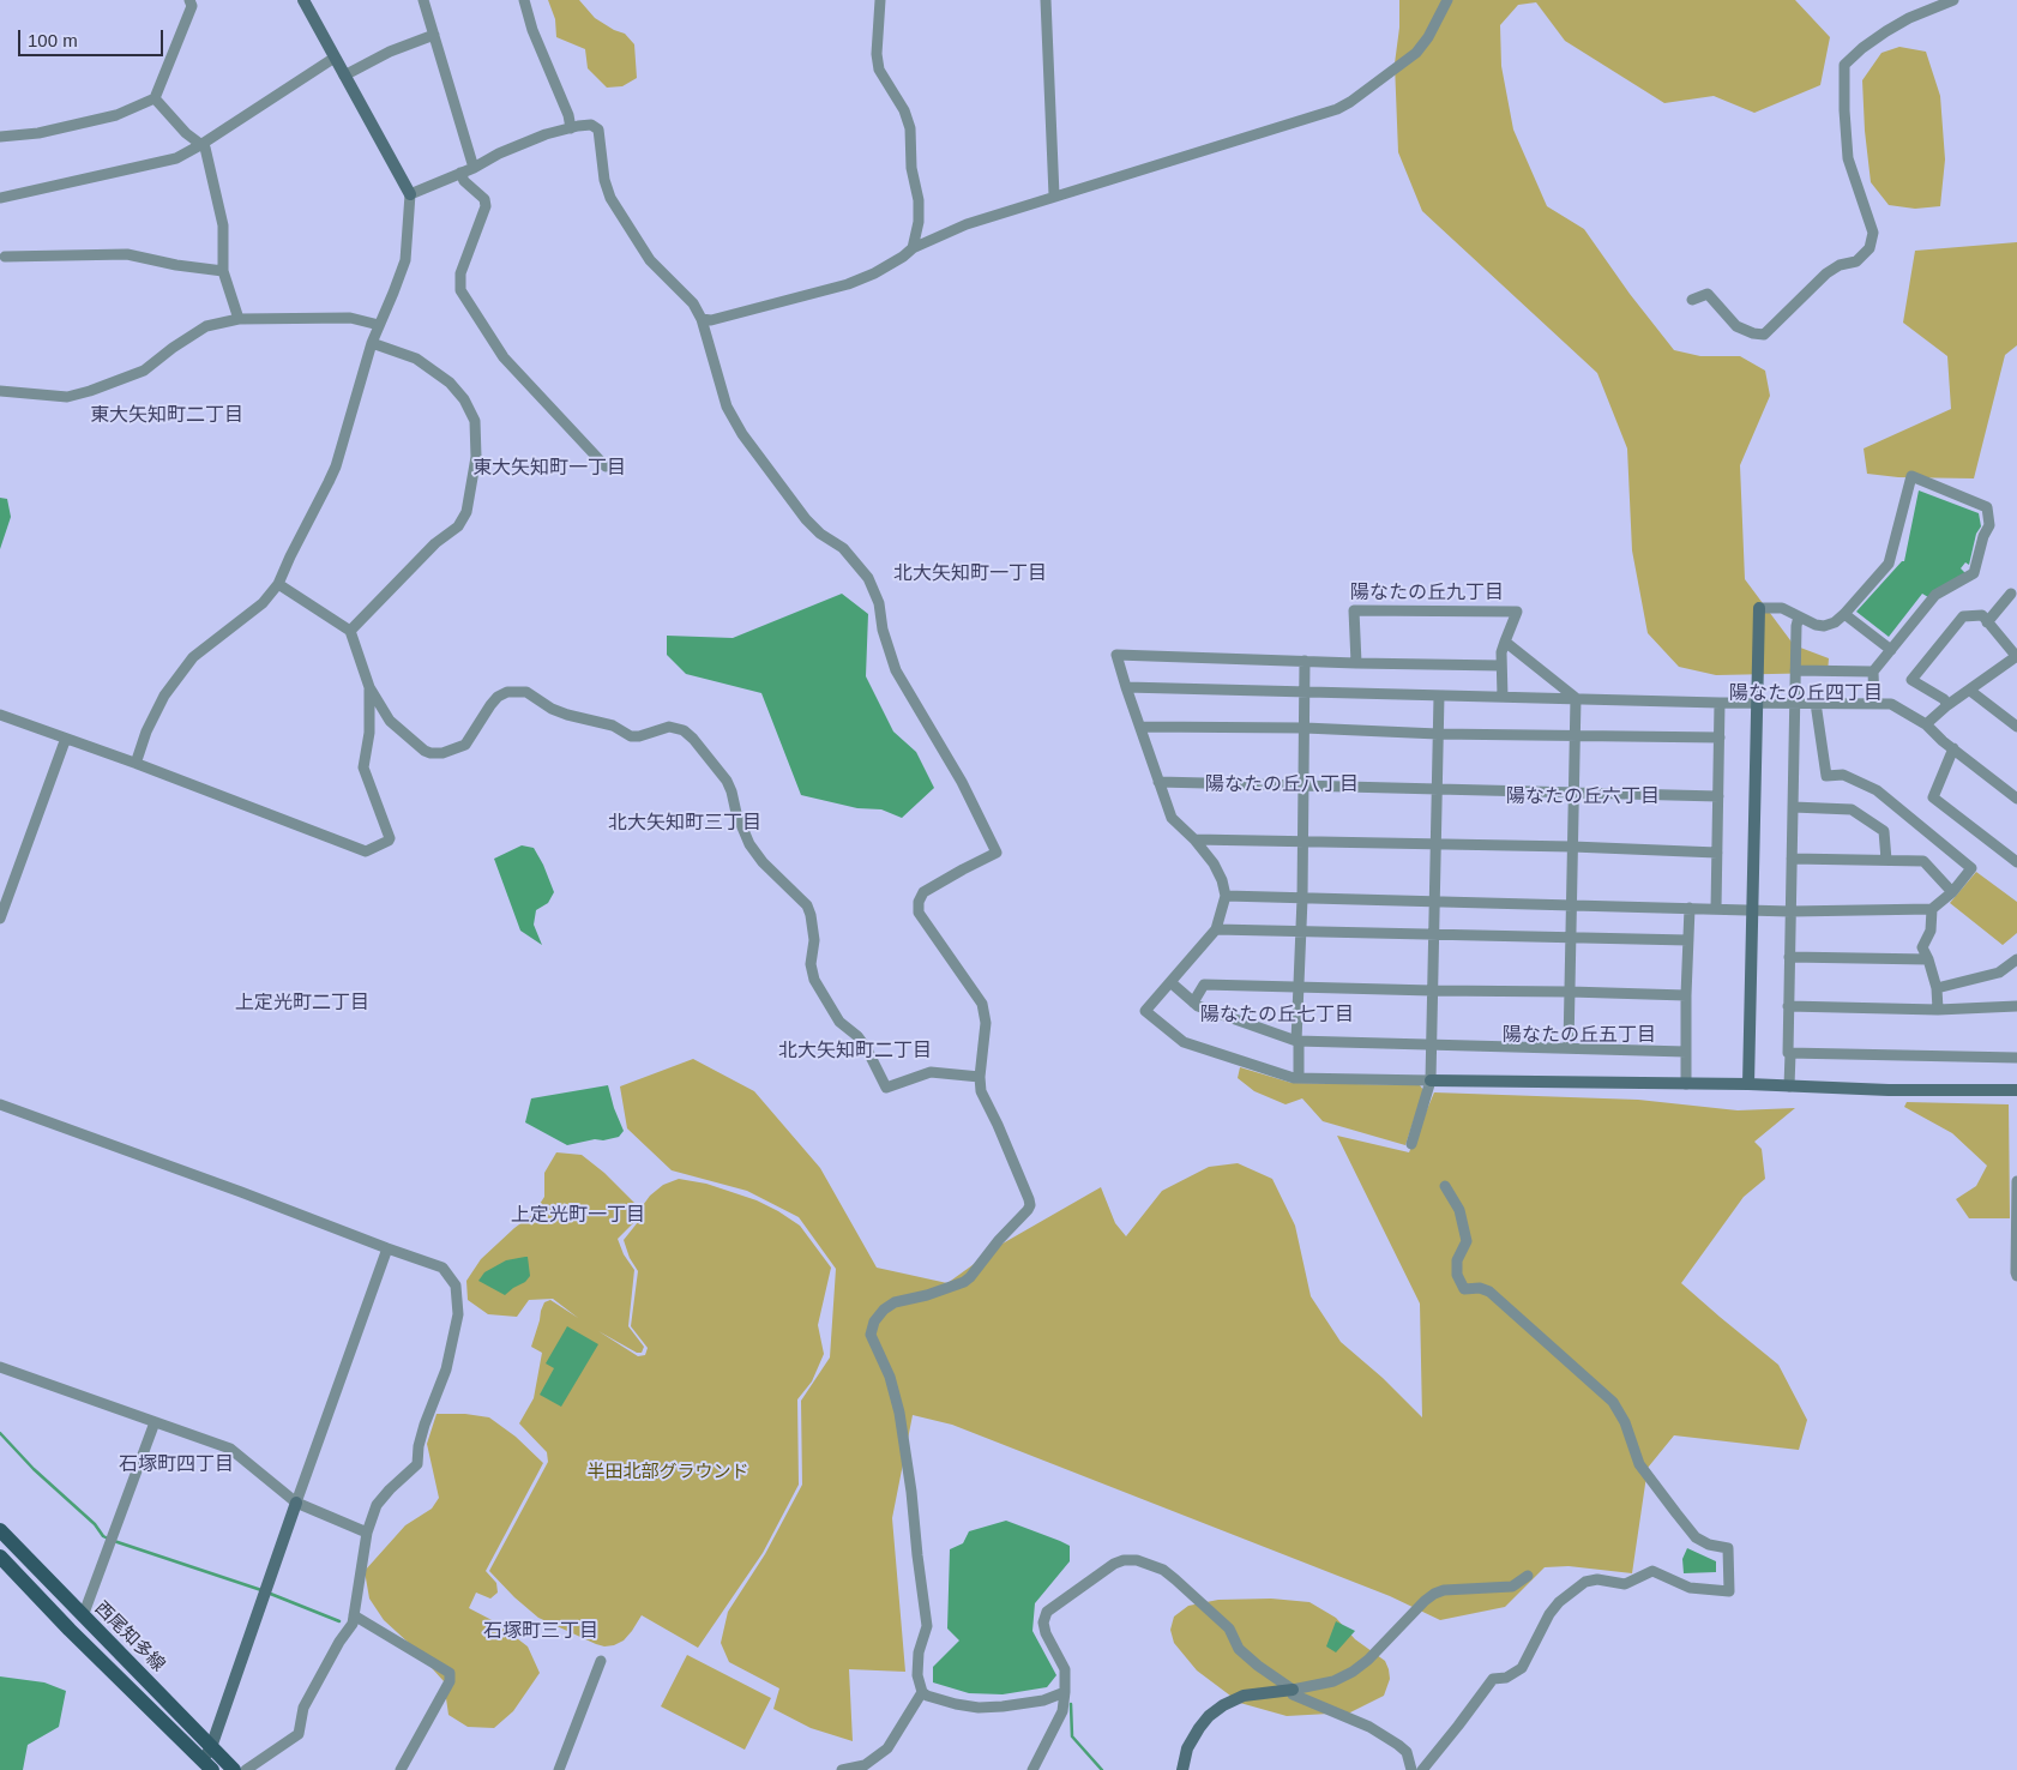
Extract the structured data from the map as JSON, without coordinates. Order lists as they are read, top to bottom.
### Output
{
  "streets": {
    "main road": ["西尾知多線"]
  },
  "districts": [
    "東大矢知町二丁目",
    "東大矢知町一丁目",
    "北大矢知町一丁目",
    "陽なたの丘九丁目",
    "陽なたの丘四丁目",
    "陽なたの丘八丁目",
    "陽なたの丘六丁目",
    "北大矢知町三丁目",
    "上定光町二丁目",
    "陽なたの丘七丁目",
    "陽なたの丘五丁目",
    "北大矢知町二丁目",
    "上定光町一丁目",
    "石塚町四丁目",
    "石塚町三丁目"
  ],
  "parks": ["半田北部グラウンド"],
  "scale_bar": "100 m"
}
